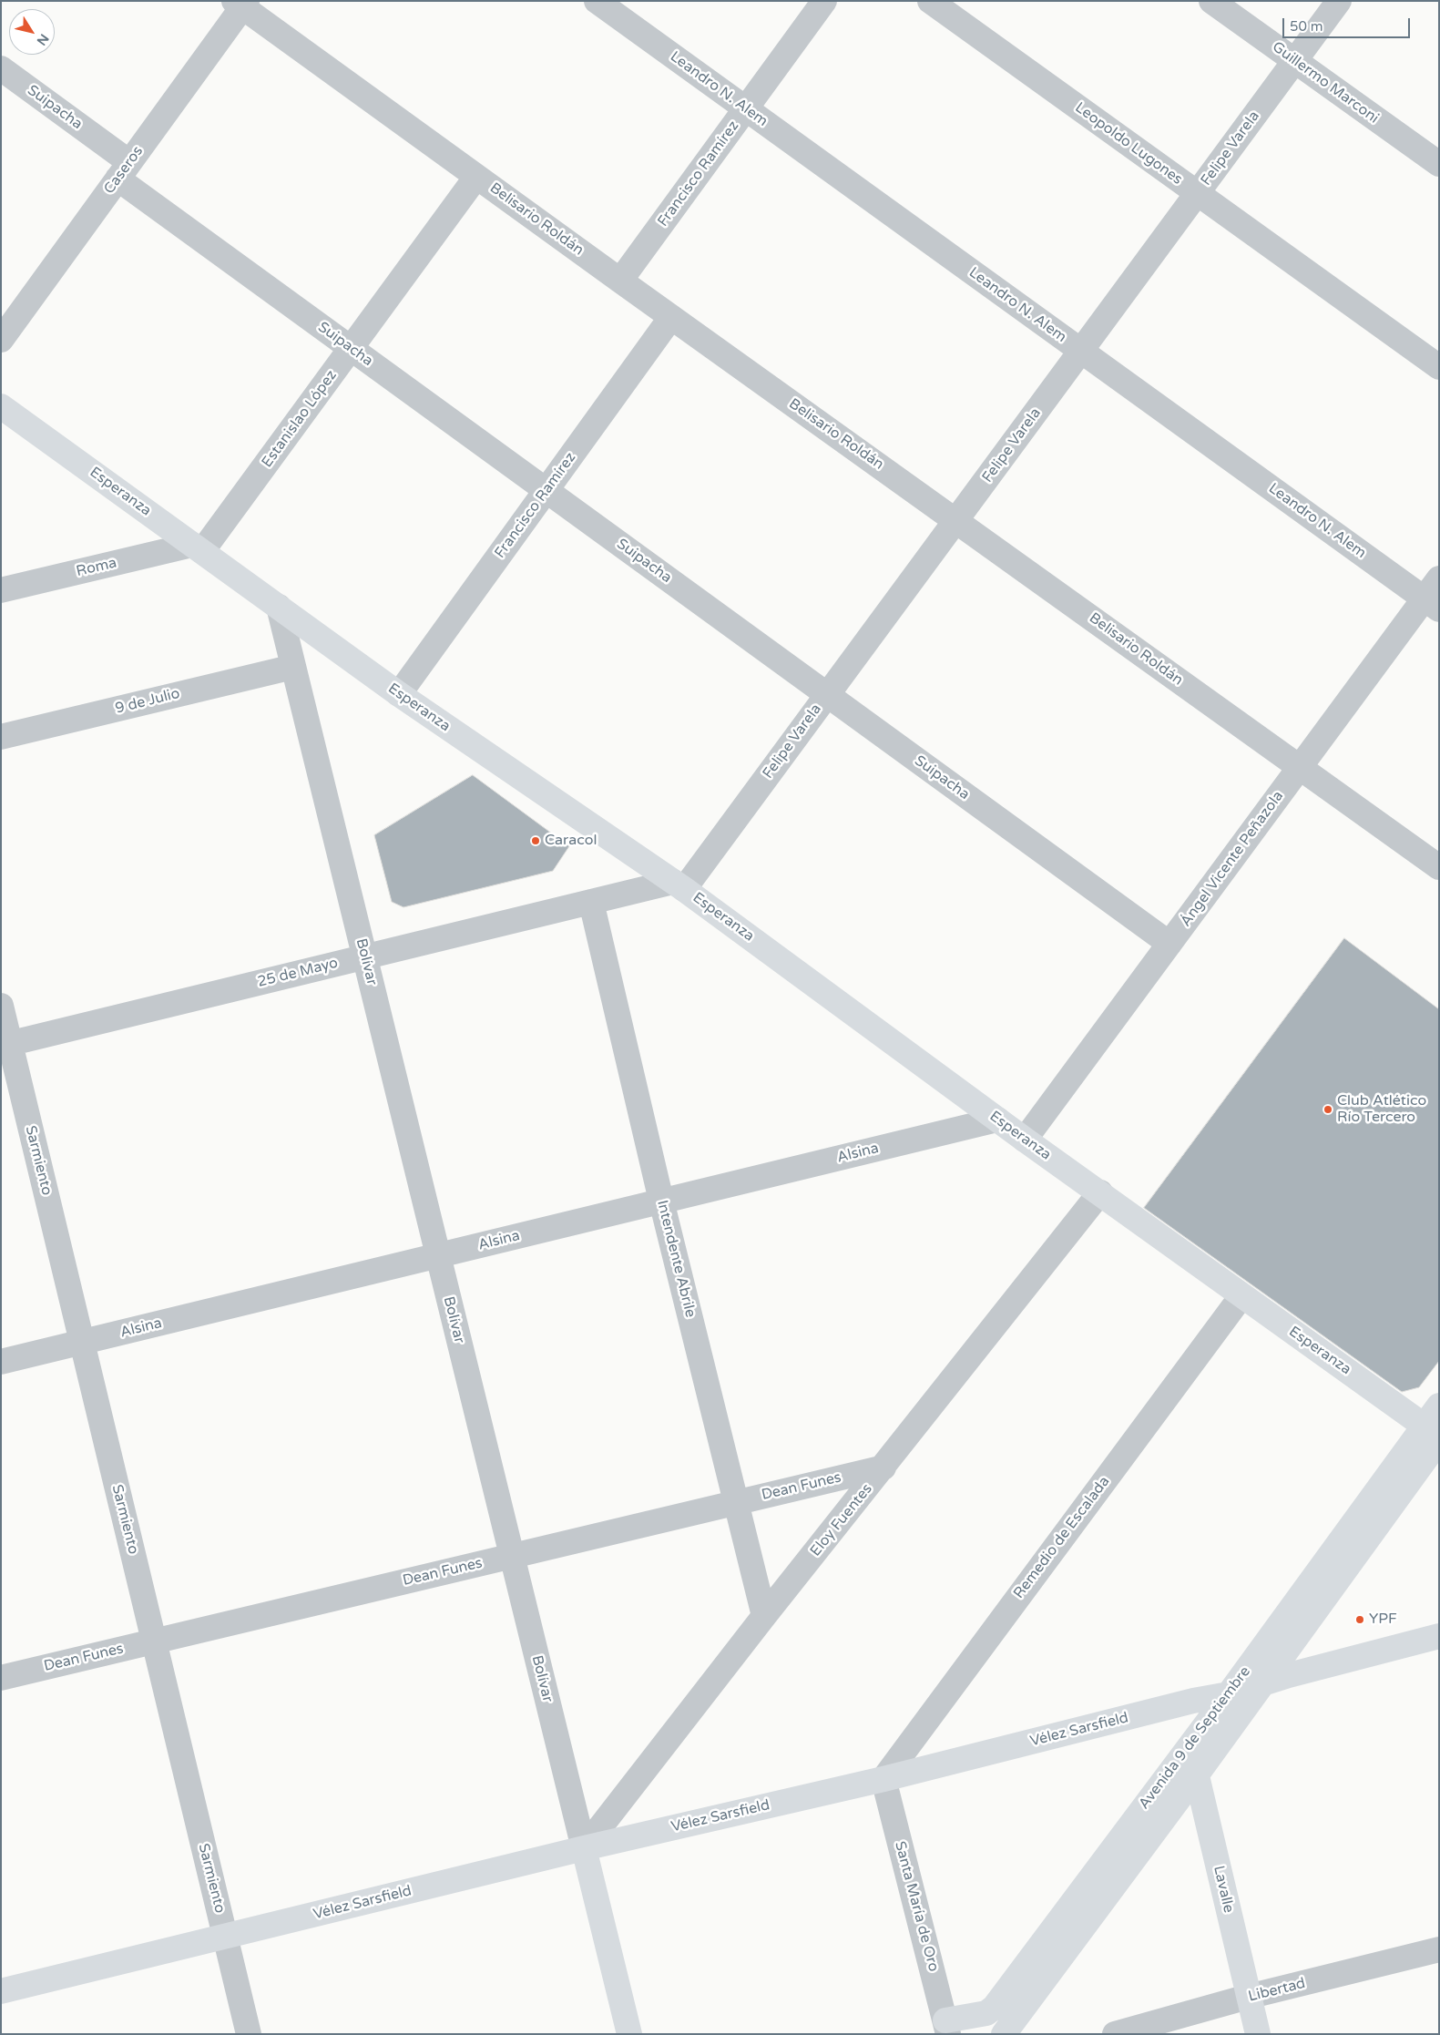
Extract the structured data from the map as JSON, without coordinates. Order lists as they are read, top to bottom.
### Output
{
  "streets": {
    "main road": [
      "Esperanza",
      "Bolívar",
      "Vélez Sarsfield",
      "Avenida 9 de Septiembre",
      "Lavalle"
    ],
    "street": [
      "Guillermo Marconi",
      "Leandro N. Alem",
      "Suipacha",
      "Leopoldo Lugones",
      "Felipe Varela",
      "Caseros",
      "Francisco Ramírez",
      "Belisario Roldán",
      "Estanislao López",
      "Roma",
      "9 de Julio",
      "Ángel Vicente Peñazola",
      "25 de Mayo",
      "Alsina",
      "Sarmiento",
      "Intendente Abrile",
      "Dean Funes",
      "Eloy Fuentes",
      "Remedio de Escalada",
      "Santa María de Oro",
      "Libertad"
    ]
  },
  "crossings": [
    ["Guillermo Marconi", "Felipe Varela"],
    ["Leandro N. Alem", "Felipe Varela"],
    ["Leandro N. Alem", "Francisco Ramírez"],
    ["Leandro N. Alem", "Ángel Vicente Peñazola"],
    ["Suipacha", "Felipe Varela"],
    ["Suipacha", "Caseros"],
    ["Suipacha", "Francisco Ramírez"],
    ["Suipacha", "Estanislao López"],
    ["Suipacha", "Ángel Vicente Peñazola"],
    ["Leopoldo Lugones", "Felipe Varela"],
    ["Felipe Varela", "Belisario Roldán"],
    ["Felipe Varela", "Esperanza"],
    ["Felipe Varela", "25 de Mayo"],
    ["Caseros", "Belisario Roldán"],
    ["Francisco Ramírez", "Belisario Roldán"],
    ["Francisco Ramírez", "Esperanza"],
    ["Belisario Roldán", "Estanislao López"],
    ["Belisario Roldán", "Ángel Vicente Peñazola"],
    ["Estanislao López", "Esperanza"],
    ["Estanislao López", "Roma"],
    ["Esperanza", "Roma"],
    ["Esperanza", "Ángel Vicente Peñazola"],
    ["Esperanza", "Bolívar"],
    ["Esperanza", "25 de Mayo"],
    ["Esperanza", "Alsina"],
    ["Esperanza", "Eloy Fuentes"],
    ["Esperanza", "Remedio de Escalada"],
    ["Esperanza", "Avenida 9 de Septiembre"],
    ["9 de Julio", "Bolívar"],
    ["Bolívar", "25 de Mayo"],
    ["Bolívar", "Alsina"],
    ["Bolívar", "Dean Funes"],
    ["Bolívar", "Eloy Fuentes"],
    ["Bolívar", "Vélez Sarsfield"],
    ["25 de Mayo", "Sarmiento"],
    ["25 de Mayo", "Intendente Abrile"],
    ["Alsina", "Sarmiento"],
    ["Alsina", "Intendente Abrile"],
    ["Sarmiento", "Dean Funes"],
    ["Sarmiento", "Vélez Sarsfield"],
    ["Intendente Abrile", "Dean Funes"],
    ["Intendente Abrile", "Eloy Fuentes"],
    ["Dean Funes", "Eloy Fuentes"],
    ["Eloy Fuentes", "Vélez Sarsfield"],
    ["Remedio de Escalada", "Vélez Sarsfield"],
    ["Remedio de Escalada", "Santa María de Oro"],
    ["Vélez Sarsfield", "Avenida 9 de Septiembre"],
    ["Vélez Sarsfield", "Santa María de Oro"],
    ["Avenida 9 de Septiembre", "Lavalle"],
    ["Avenida 9 de Septiembre", "Santa María de Oro"],
    ["Lavalle", "Libertad"]
  ],
  "places": ["Caracol", "Club Atlético Río Tercero", "YPF"],
  "scale_bar": "50 m",
  "north": "bottom right"
}
